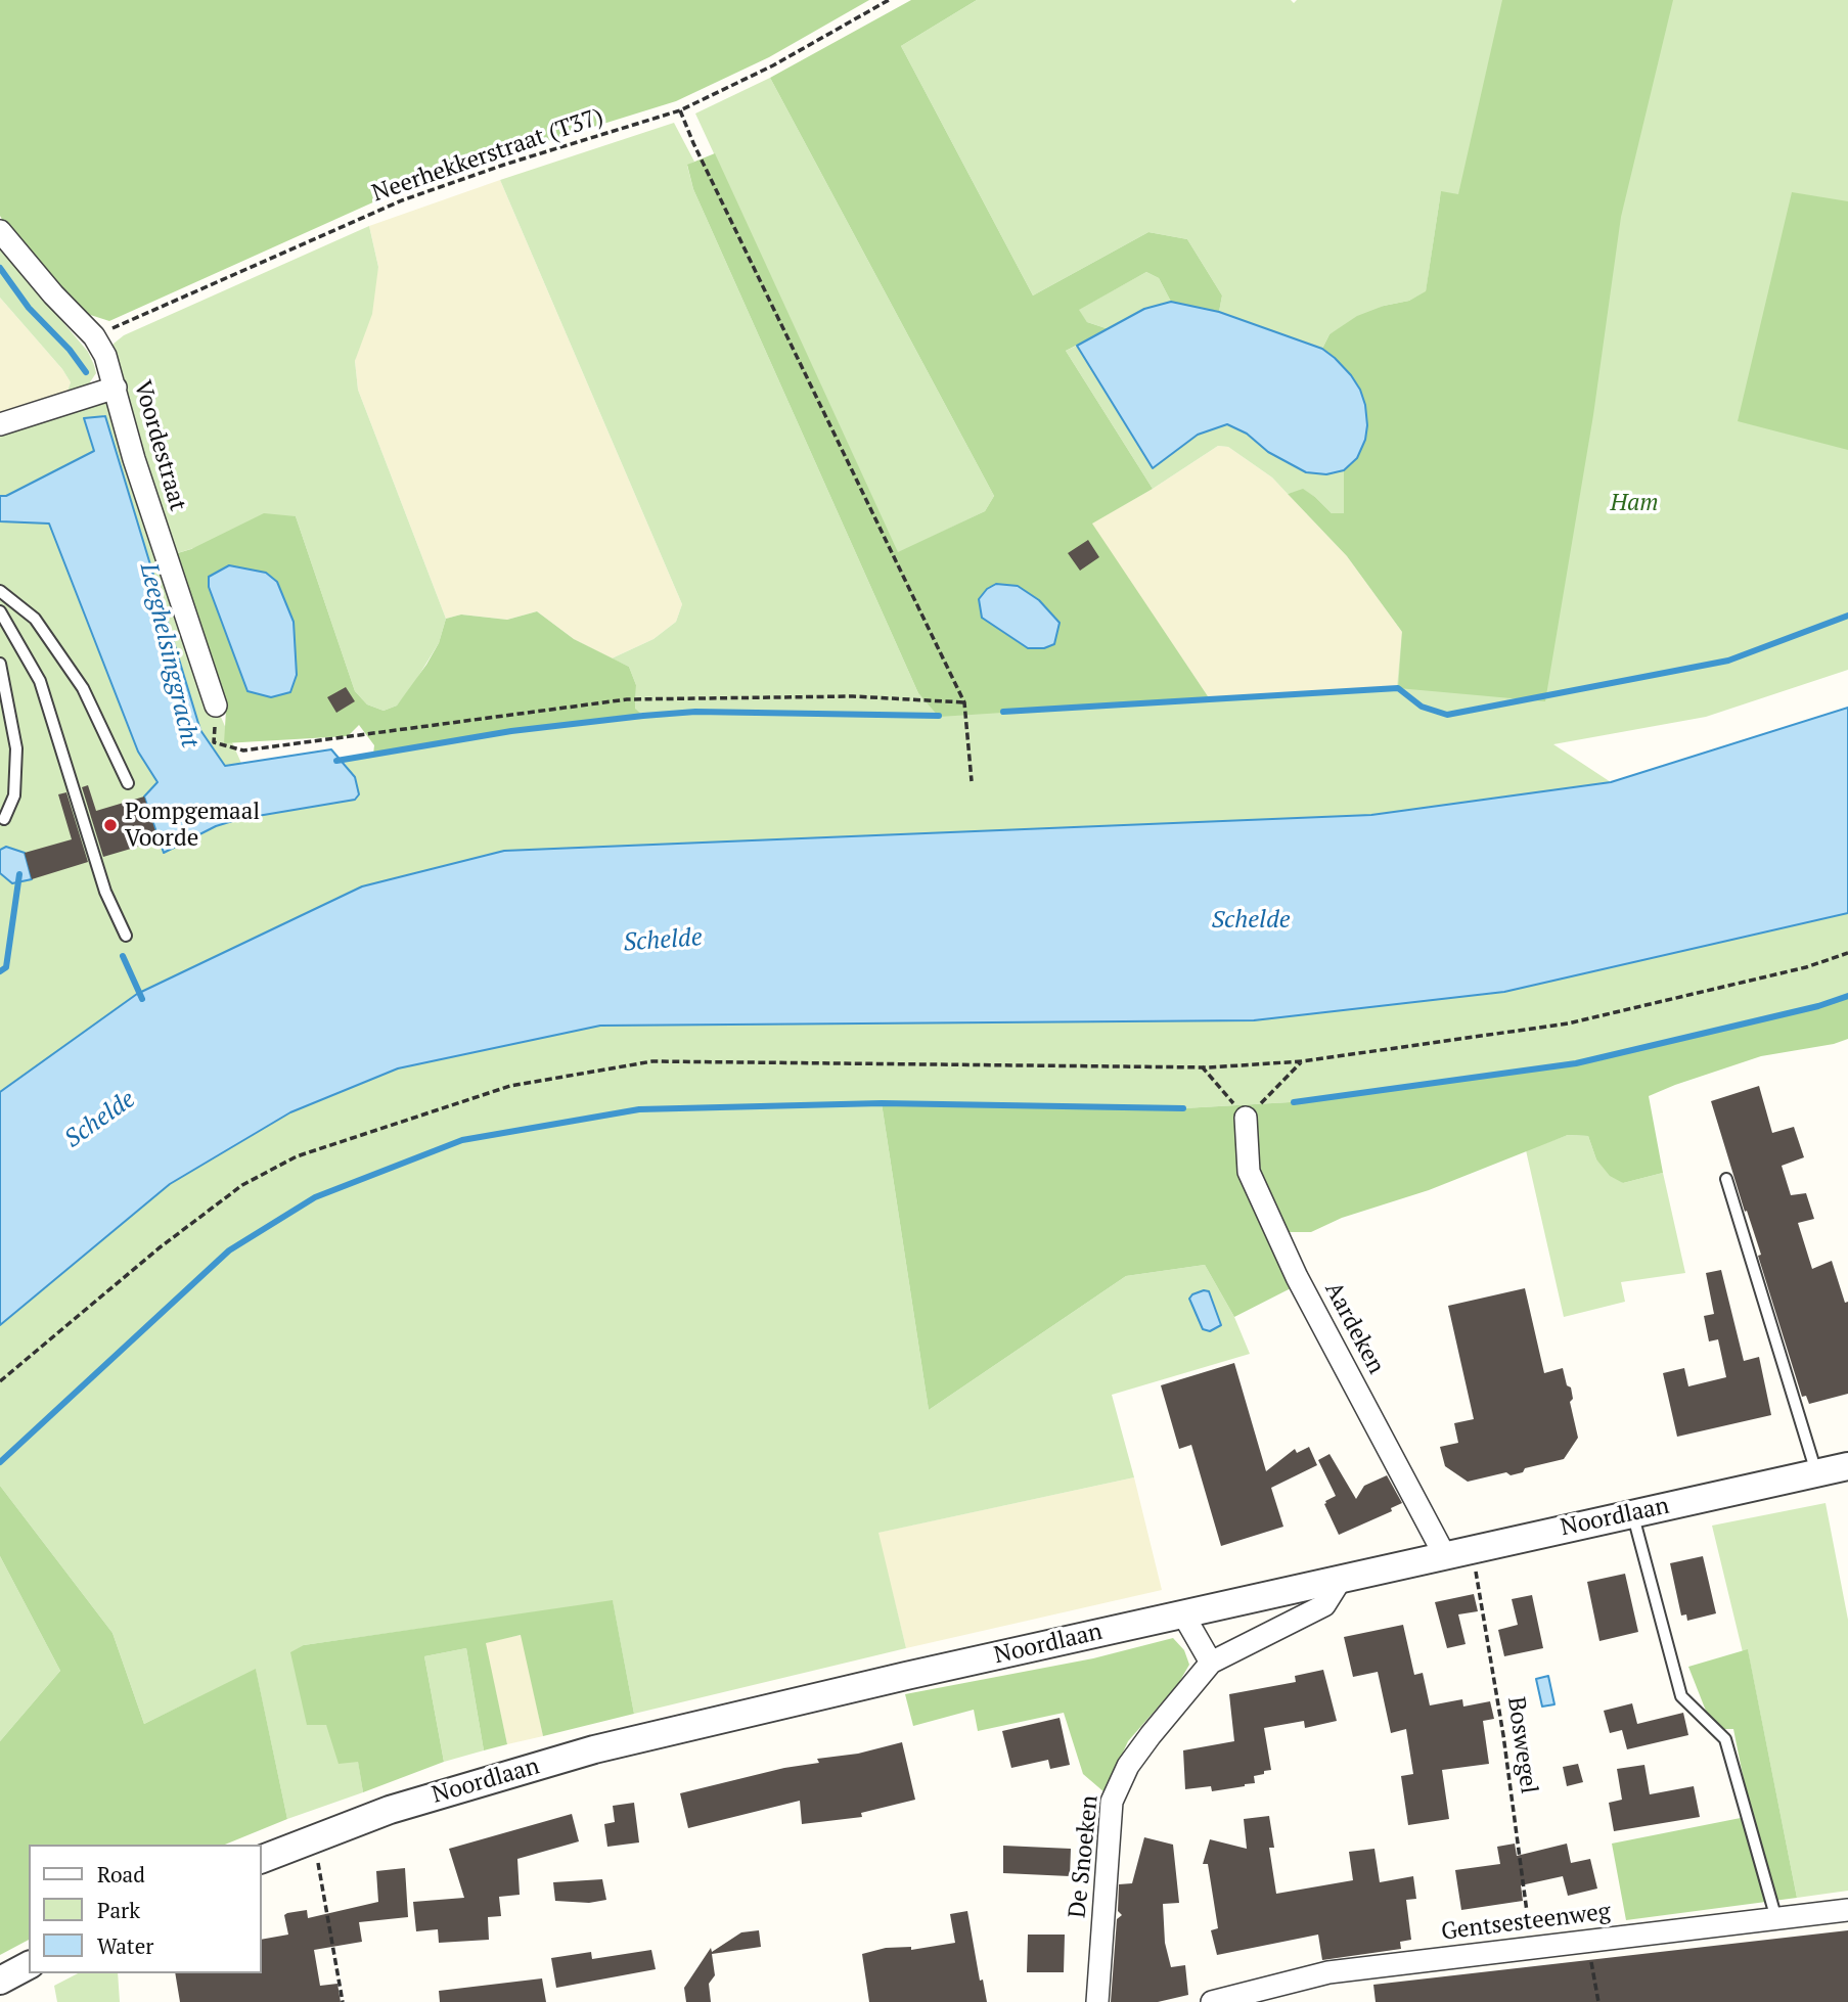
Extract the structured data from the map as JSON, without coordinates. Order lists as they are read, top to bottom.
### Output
{
  "streets": {
    "street": [
      "Voordestraat",
      "Aardeken",
      "Noordlaan",
      "De Snoeken",
      "Gentsesteenweg"
    ],
    "path": ["Neerhekkerstraat (T37)", "Boswegel"]
  },
  "crossings": [
    ["Neerhekkerstraat (T37)", "Voordestraat"],
    ["Aardeken", "Noordlaan"],
    ["Noordlaan", "Boswegel"],
    ["Noordlaan", "De Snoeken"],
    ["Boswegel", "Gentsesteenweg"]
  ],
  "water": ["Leeghelsinggracht", "Schelde"],
  "parks": ["Ham"],
  "places": ["Pompgemaal Voorde"],
  "legend": ["Road", "Park", "Water"]
}
